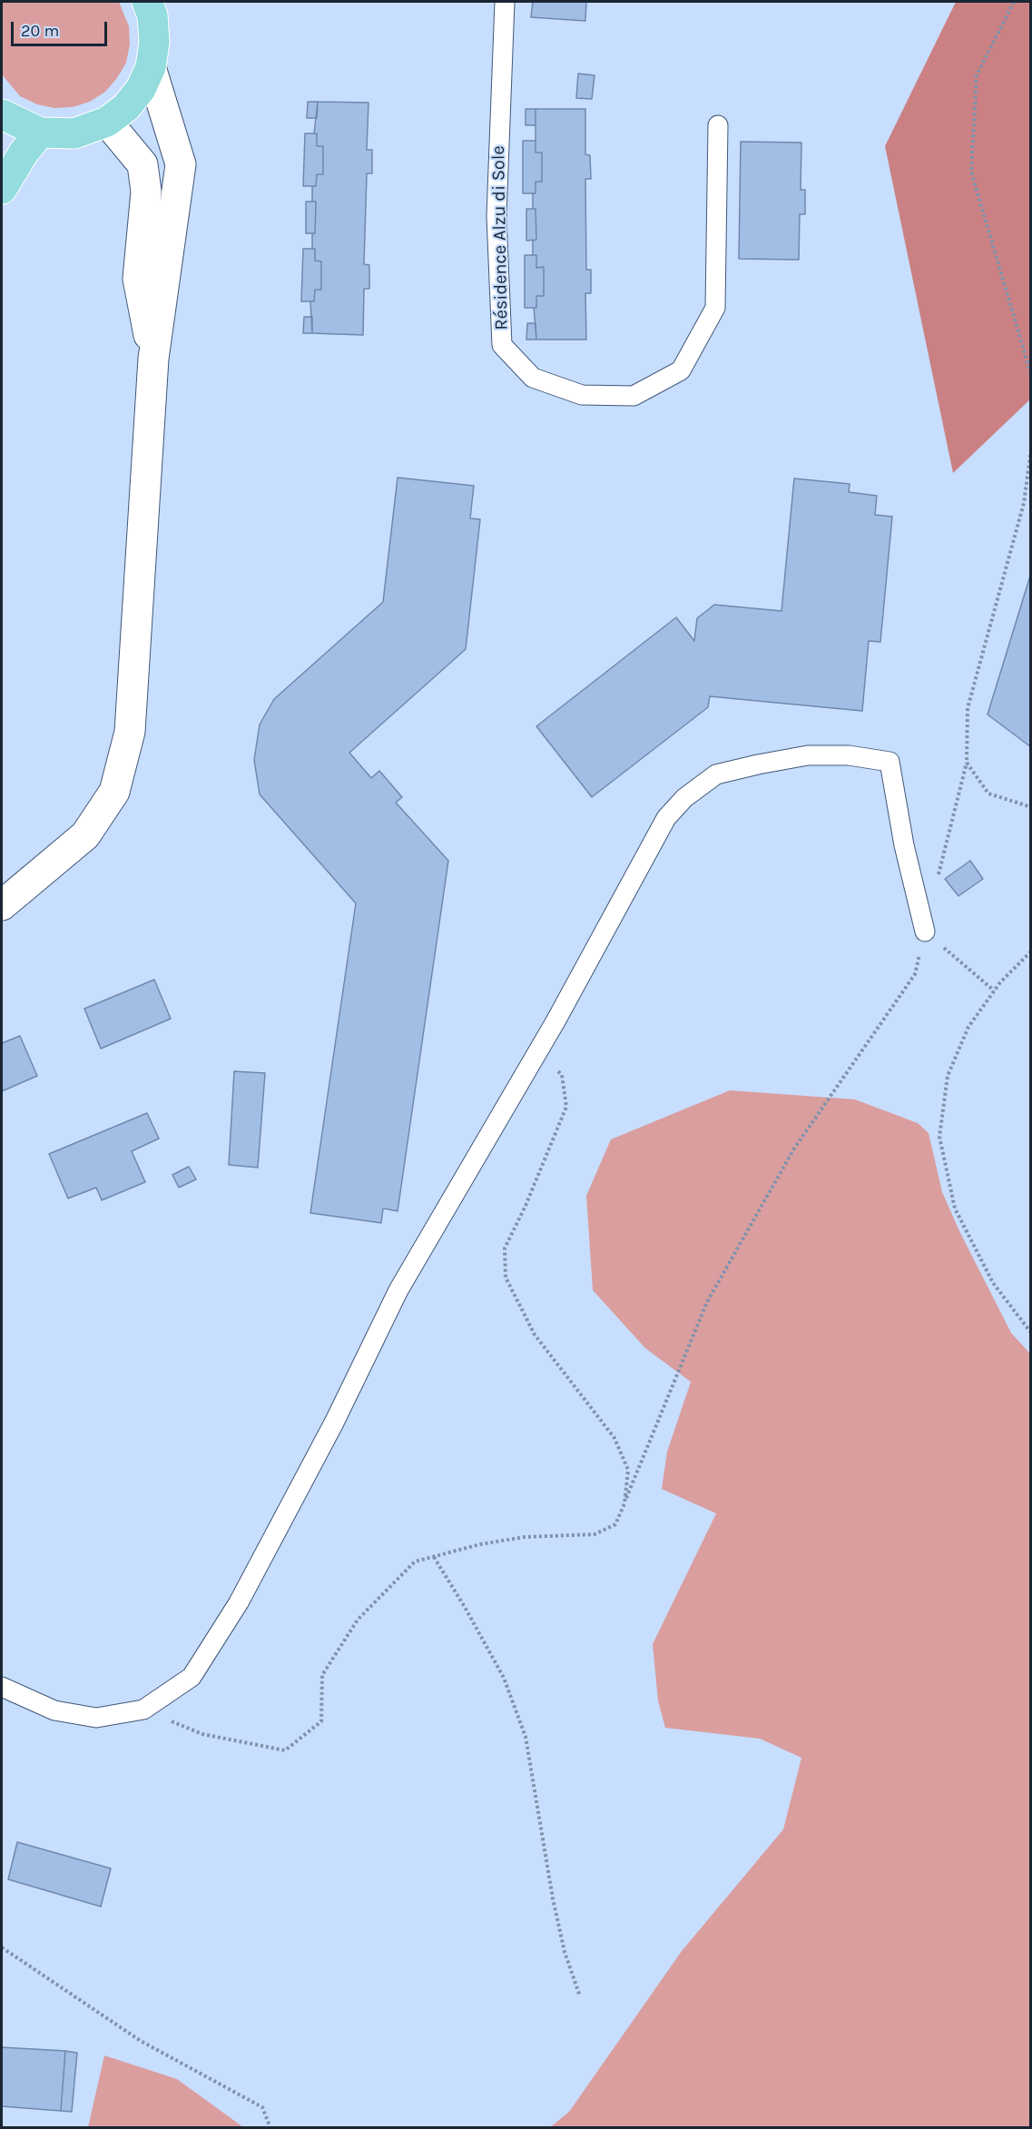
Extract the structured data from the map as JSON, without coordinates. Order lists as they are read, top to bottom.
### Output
{
  "streets": {
    "lane": ["Résidence Alzu di Sole"]
  },
  "scale_bar": "20 m"
}
